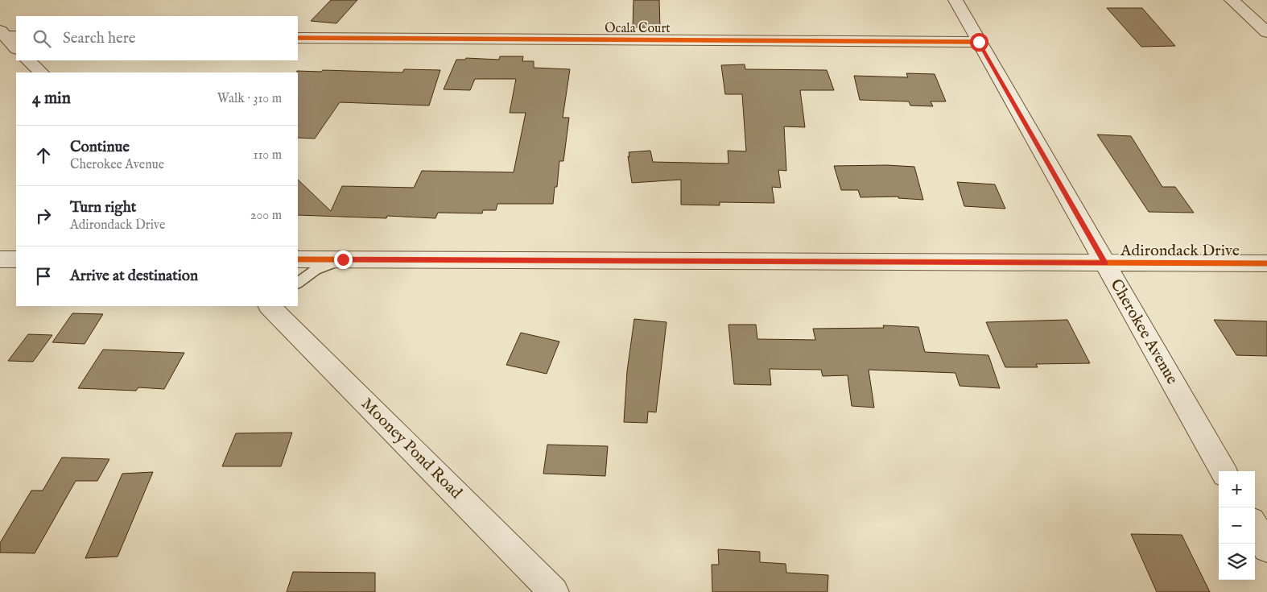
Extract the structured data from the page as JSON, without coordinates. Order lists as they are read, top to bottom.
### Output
{
  "streets": {
    "street": [
      "Ocala Court",
      "Adirondack Drive",
      "Cherokee Avenue",
      "Mooney Pond Road"
    ]
  },
  "crossings": [
    ["Ocala Court", "Cherokee Avenue"],
    ["Adirondack Drive", "Cherokee Avenue"]
  ],
  "page": {
    "search": "Search here",
    "heading": ["4 min", "Walk · 310 m"],
    "list": [
      ["Continue", "Cherokee Avenue", "110 m"],
      ["Turn right", "Adirondack Drive", "200 m"],
      "Arrive at destination"
    ],
    "map_buttons": ["+", "−"]
  }
}
